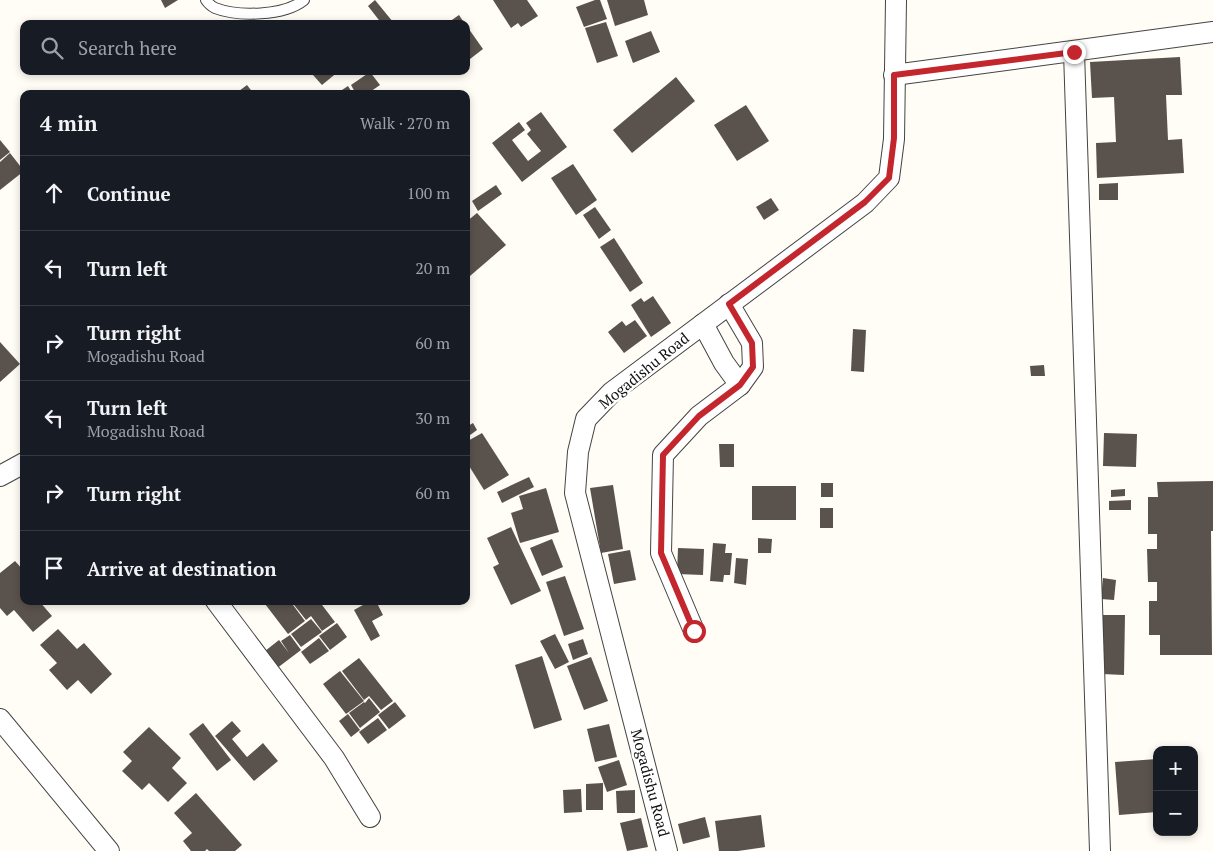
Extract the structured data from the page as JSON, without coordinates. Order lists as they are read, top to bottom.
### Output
{
  "streets": {
    "street": ["Mogadishu Road"]
  },
  "page": {
    "search": "Search here",
    "heading": ["4 min", "Walk · 270 m"],
    "list": [
      ["Continue", "100 m"],
      ["Turn left", "20 m"],
      ["Turn right", "Mogadishu Road", "60 m"],
      ["Turn left", "Mogadishu Road", "30 m"],
      ["Turn right", "60 m"],
      "Arrive at destination"
    ],
    "map_buttons": ["+", "−"]
  }
}
